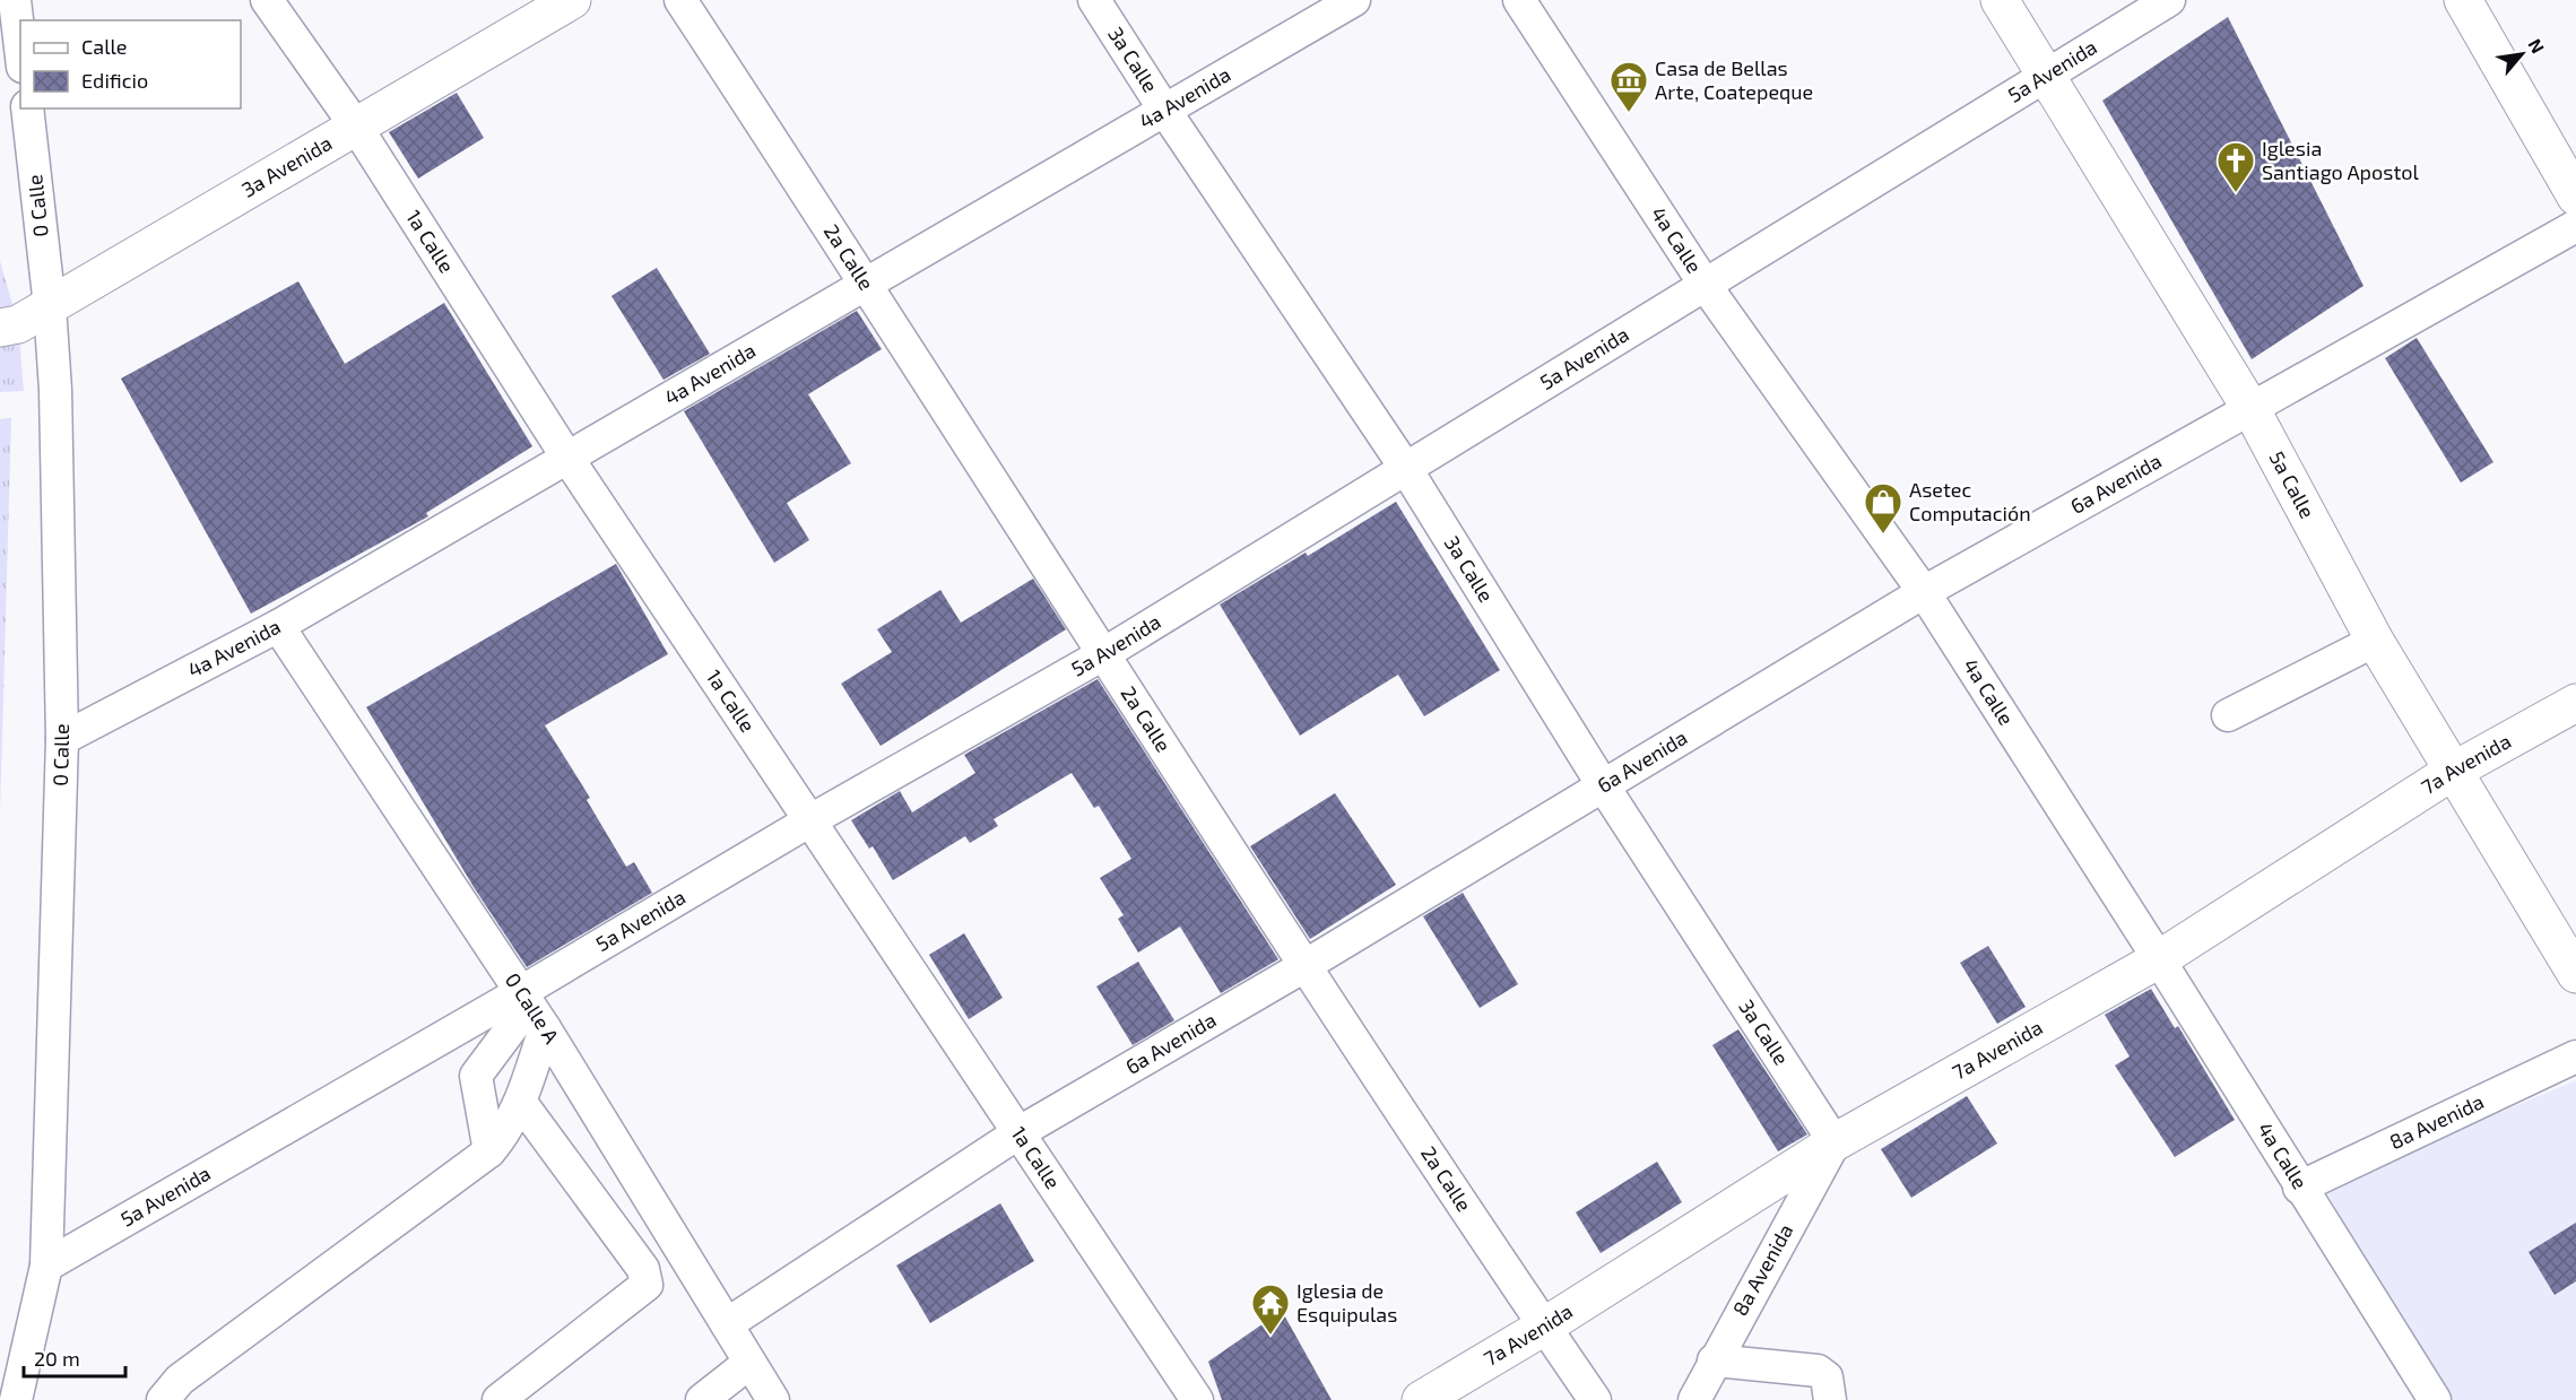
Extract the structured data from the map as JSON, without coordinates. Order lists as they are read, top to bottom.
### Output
{
  "streets": {
    "main road": ["3a Avenida", "5a Calle", "7a Avenida"],
    "street": [
      "3a Calle",
      "5a Avenida",
      "4a Avenida",
      "0 Calle",
      "4a Calle",
      "1a Calle",
      "2a Calle",
      "6a Avenida",
      "0 Calle A",
      "8a Avenida"
    ]
  },
  "crossings": [
    ["3a Calle", "5a Avenida"],
    ["3a Calle", "4a Avenida"],
    ["3a Calle", "6a Avenida"],
    ["3a Calle", "7a Avenida"],
    ["3a Calle", "8a Avenida"],
    ["5a Avenida", "0 Calle"],
    ["5a Avenida", "4a Calle"],
    ["5a Avenida", "1a Calle"],
    ["5a Avenida", "2a Calle"],
    ["5a Avenida", "5a Calle"],
    ["5a Avenida", "0 Calle A"],
    ["4a Avenida", "0 Calle"],
    ["4a Avenida", "1a Calle"],
    ["4a Avenida", "2a Calle"],
    ["4a Avenida", "0 Calle A"],
    ["3a Avenida", "0 Calle"],
    ["3a Avenida", "1a Calle"],
    ["4a Calle", "6a Avenida"],
    ["4a Calle", "7a Avenida"],
    ["4a Calle", "8a Avenida"],
    ["1a Calle", "6a Avenida"],
    ["2a Calle", "6a Avenida"],
    ["2a Calle", "7a Avenida"],
    ["6a Avenida", "5a Calle"],
    ["6a Avenida", "0 Calle A"],
    ["5a Calle", "7a Avenida"],
    ["7a Avenida", "8a Avenida"]
  ],
  "places": {
    "museum": ["Casa de Bellas Arte, Coatepeque"],
    "church": ["Iglesia Santiago Apostol"],
    "shop": ["Asetec Computación"],
    "temple": ["Iglesia de Esquipulas"]
  },
  "legend": ["Calle", "Edificio"],
  "scale_bar": "20 m",
  "north": "top right"
}
